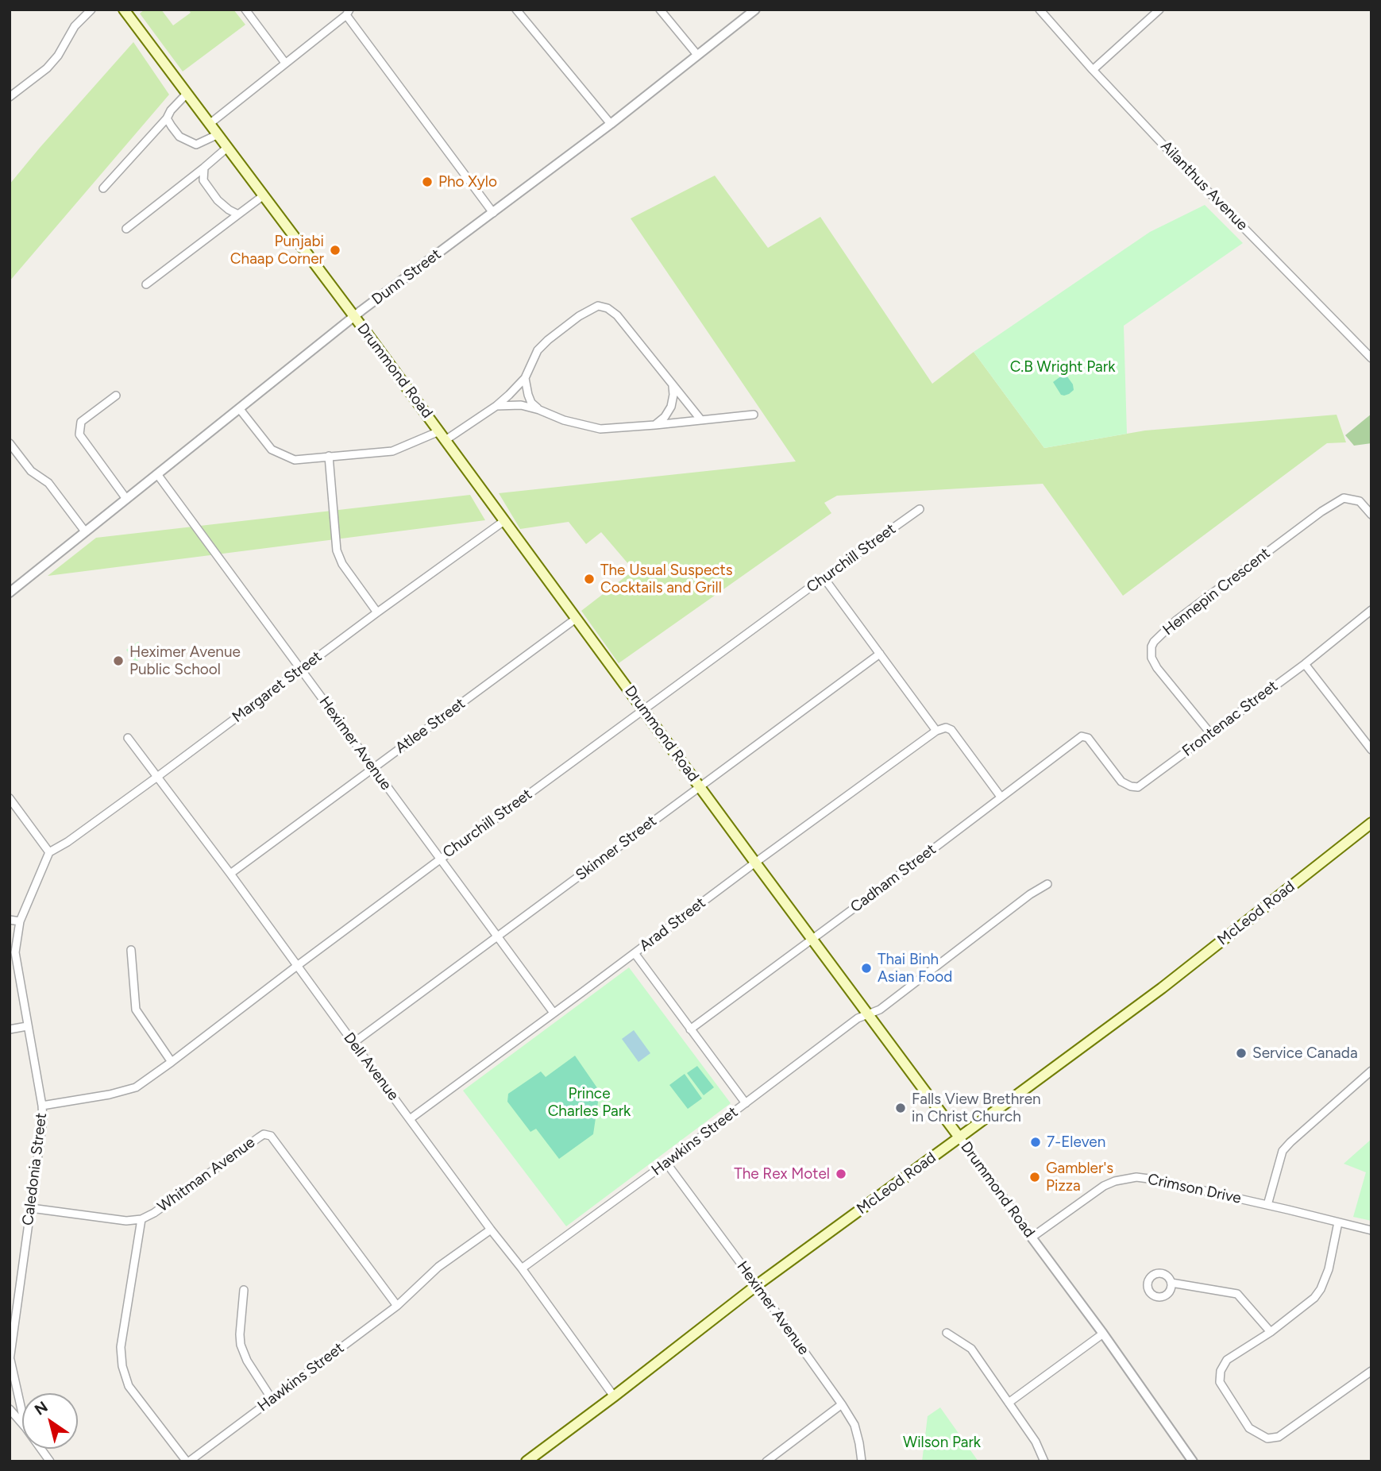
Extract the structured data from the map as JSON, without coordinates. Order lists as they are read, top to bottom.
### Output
{
  "streets": {
    "main road": ["Drummond Road", "McLeod Road"],
    "street": [
      "Ailanthus Avenue",
      "Dunn Street",
      "Churchill Street",
      "Hennepin Crescent",
      "Margaret Street",
      "Frontenac Street",
      "Atlee Street",
      "Heximer Avenue",
      "Skinner Street",
      "Cadham Street",
      "Arad Street",
      "Dell Avenue",
      "Hawkins Street",
      "Caledonia Street",
      "Whitman Avenue",
      "Crimson Drive"
    ]
  },
  "crossings": [
    ["Dunn Street", "Drummond Road"],
    ["Dunn Street", "Heximer Avenue"],
    ["Drummond Road", "Churchill Street"],
    ["Drummond Road", "Margaret Street"],
    ["Drummond Road", "Atlee Street"],
    ["Drummond Road", "Skinner Street"],
    ["Drummond Road", "Cadham Street"],
    ["Drummond Road", "McLeod Road"],
    ["Drummond Road", "Arad Street"],
    ["Drummond Road", "Hawkins Street"],
    ["Drummond Road", "Crimson Drive"],
    ["Churchill Street", "Heximer Avenue"],
    ["Churchill Street", "Dell Avenue"],
    ["Churchill Street", "Caledonia Street"],
    ["Hennepin Crescent", "Frontenac Street"],
    ["Margaret Street", "Heximer Avenue"],
    ["Margaret Street", "Dell Avenue"],
    ["Margaret Street", "Caledonia Street"],
    ["Frontenac Street", "Cadham Street"],
    ["Atlee Street", "Heximer Avenue"],
    ["Atlee Street", "Dell Avenue"],
    ["Heximer Avenue", "Skinner Street"],
    ["Heximer Avenue", "McLeod Road"],
    ["Heximer Avenue", "Arad Street"],
    ["Heximer Avenue", "Hawkins Street"],
    ["Skinner Street", "Dell Avenue"],
    ["McLeod Road", "Dell Avenue"],
    ["Arad Street", "Dell Avenue"],
    ["Dell Avenue", "Hawkins Street"],
    ["Hawkins Street", "Whitman Avenue"],
    ["Caledonia Street", "Whitman Avenue"]
  ],
  "parks": ["C.B Wright Park", "Prince Charles Park", "Wilson Park"],
  "places": [
    "Pho Xylo",
    "Punjabi Chaap Corner",
    "The Usual Suspects Cocktails and Grill",
    "Heximer Avenue Public School",
    "Thai Binh Asian Food",
    "Service Canada",
    "Falls View Brethren in Christ Church",
    "7-Eleven",
    "The Rex Motel",
    "Gambler's Pizza"
  ],
  "north": "top left"
}
